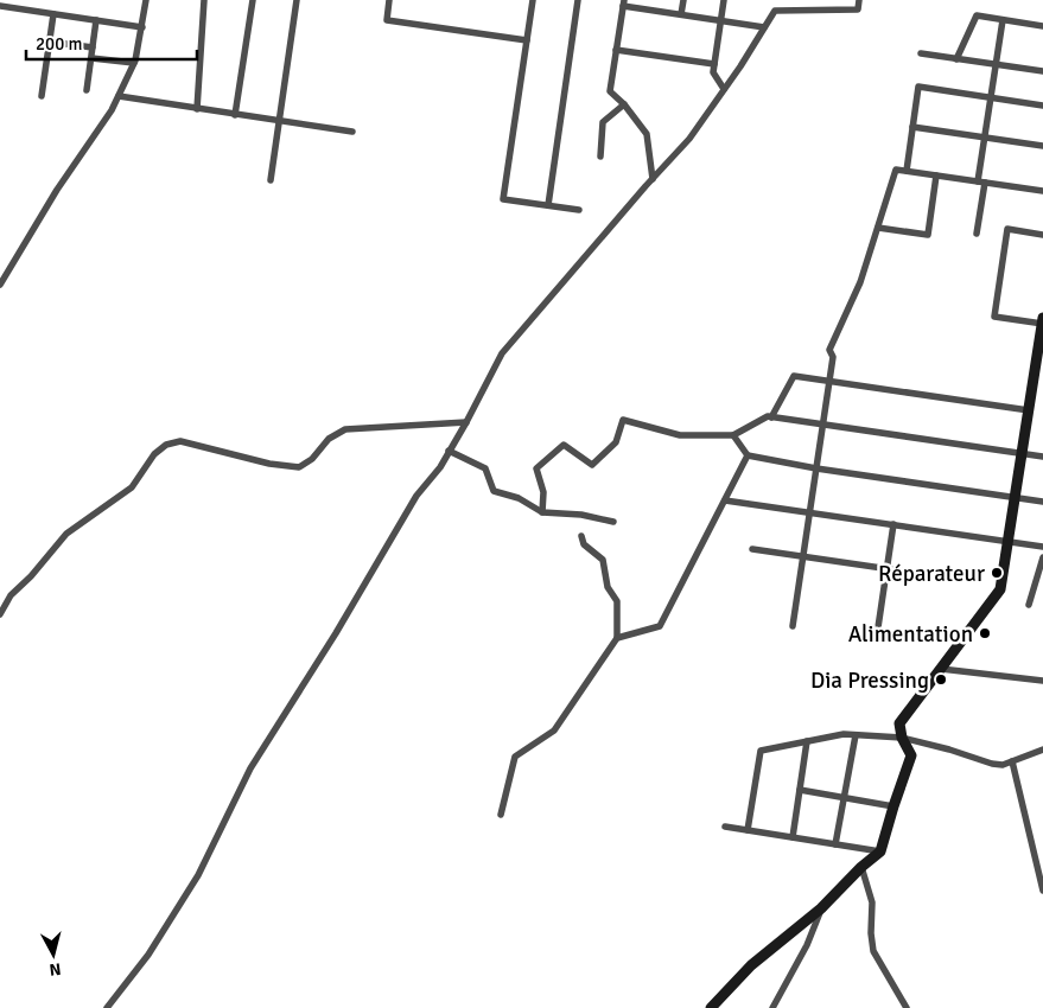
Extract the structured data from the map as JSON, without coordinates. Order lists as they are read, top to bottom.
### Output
{
  "places": ["Réparateur", "Alimentation", "Dia Pressing"],
  "scale_bar": "200 m",
  "north": "bottom"
}
